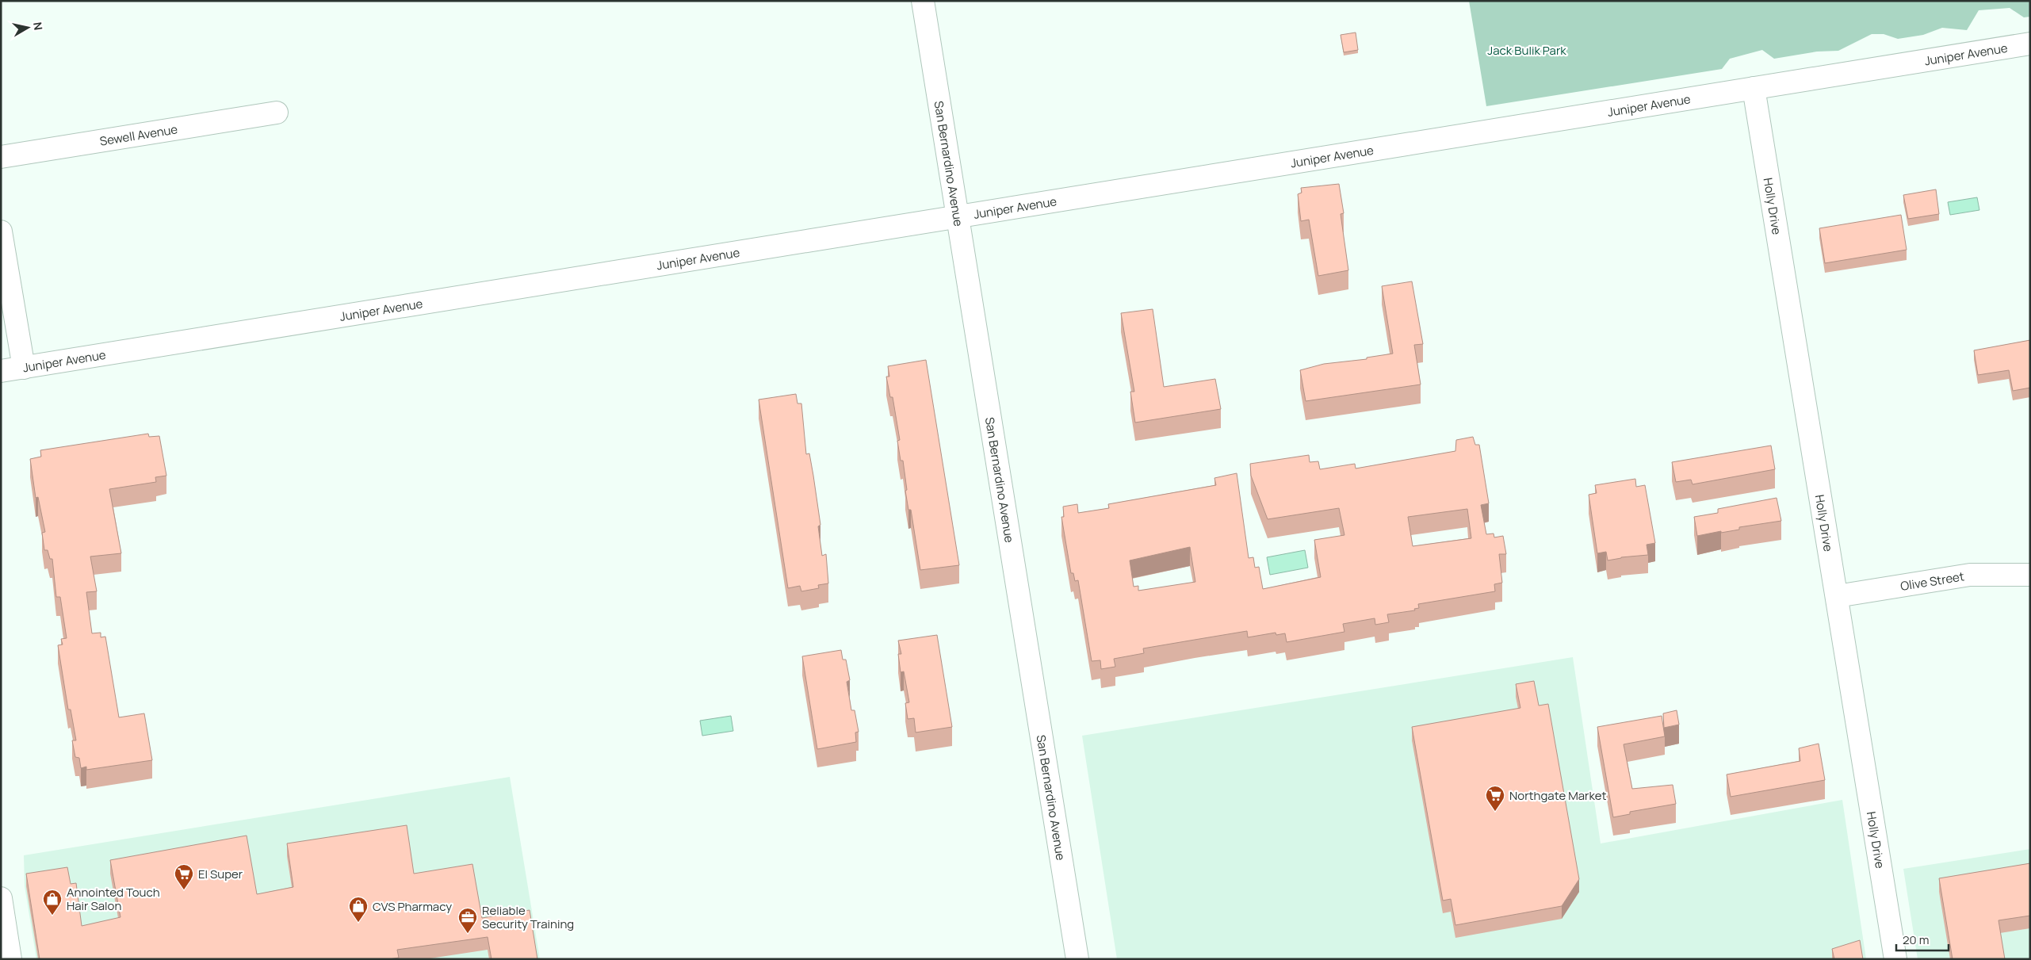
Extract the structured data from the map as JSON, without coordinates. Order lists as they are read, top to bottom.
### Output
{
  "streets": {
    "street": [
      "Juniper Avenue",
      "Sewell Avenue",
      "San Bernardino Avenue",
      "Holly Drive",
      "Olive Street"
    ]
  },
  "crossings": [
    ["Juniper Avenue", "San Bernardino Avenue"],
    ["Juniper Avenue", "Holly Drive"],
    ["Holly Drive", "Olive Street"]
  ],
  "parks": ["Jack Bulik Park"],
  "places": {
    "supermarket": ["Northgate Market", "El Super"],
    "shop": ["Annointed Touch Hair Salon", "CVS Pharmacy"],
    "office": ["Reliable Security Training"]
  },
  "scale_bar": "20 m",
  "north": "right"
}
